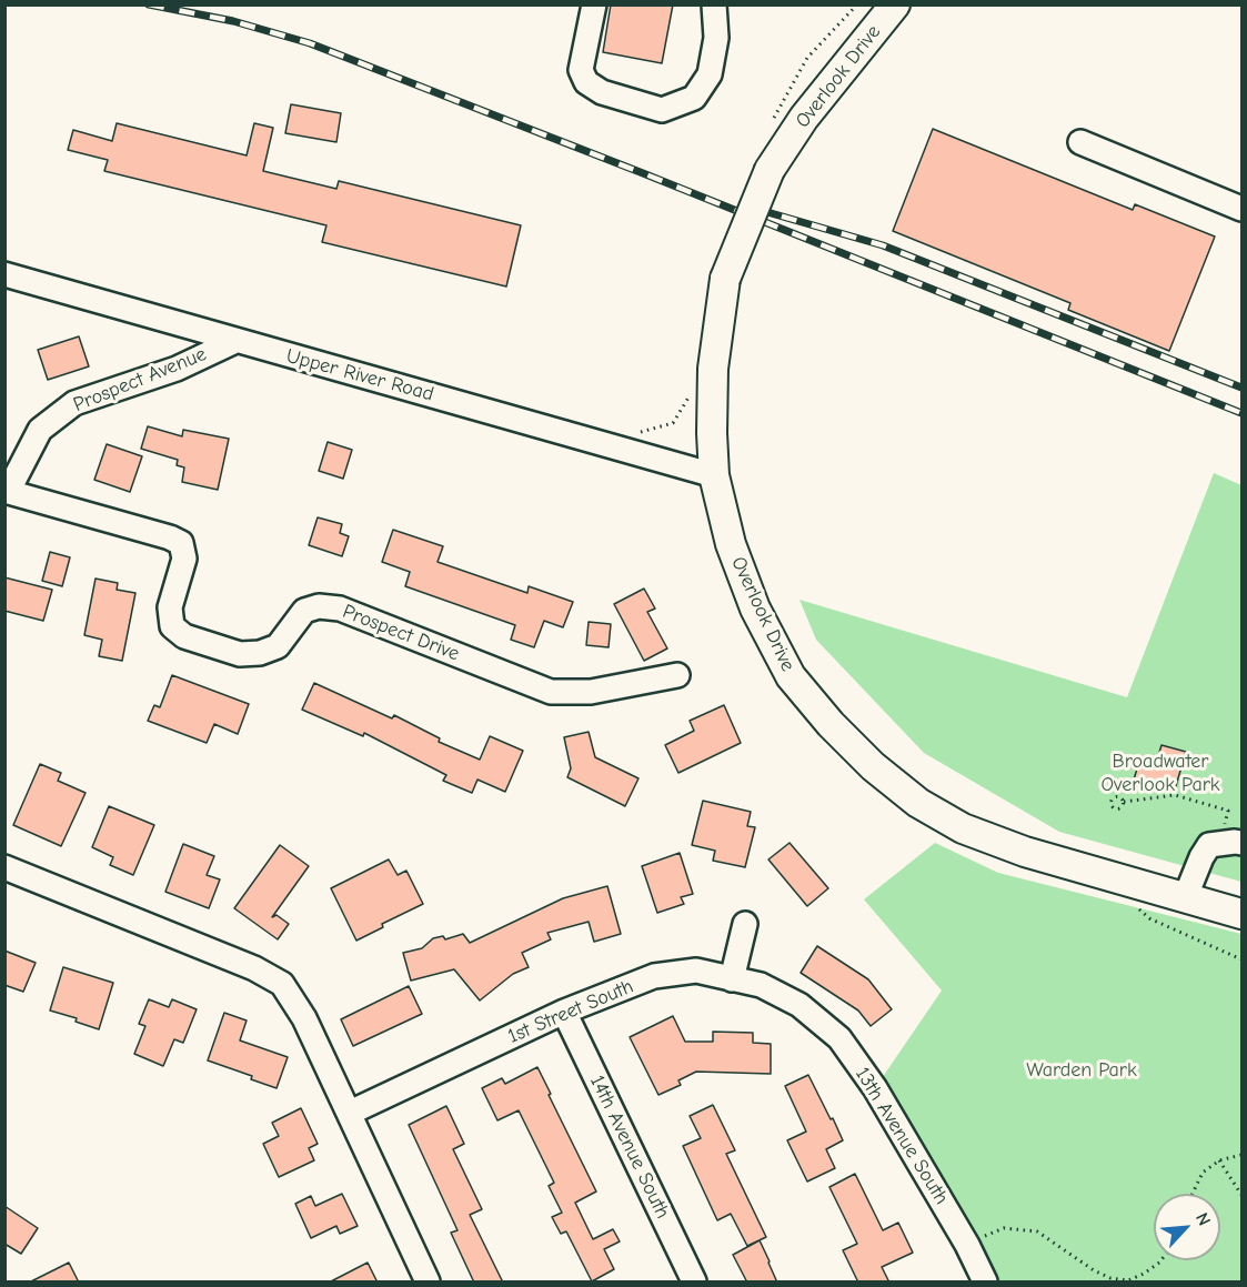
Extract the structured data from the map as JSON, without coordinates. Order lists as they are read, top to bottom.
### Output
{
  "streets": {
    "main road": ["Overlook Drive"],
    "street": [
      "Upper River Road",
      "Prospect Avenue",
      "Prospect Drive",
      "1st Street South",
      "13th Avenue South",
      "14th Avenue South"
    ]
  },
  "crossings": [
    ["Overlook Drive", "Upper River Road"],
    ["Upper River Road", "Prospect Avenue"],
    ["Prospect Avenue", "Prospect Drive"],
    ["1st Street South", "13th Avenue South"],
    ["1st Street South", "14th Avenue South"]
  ],
  "parks": ["Broadwater Overlook Park", "Warden Park"],
  "north": "top right"
}
